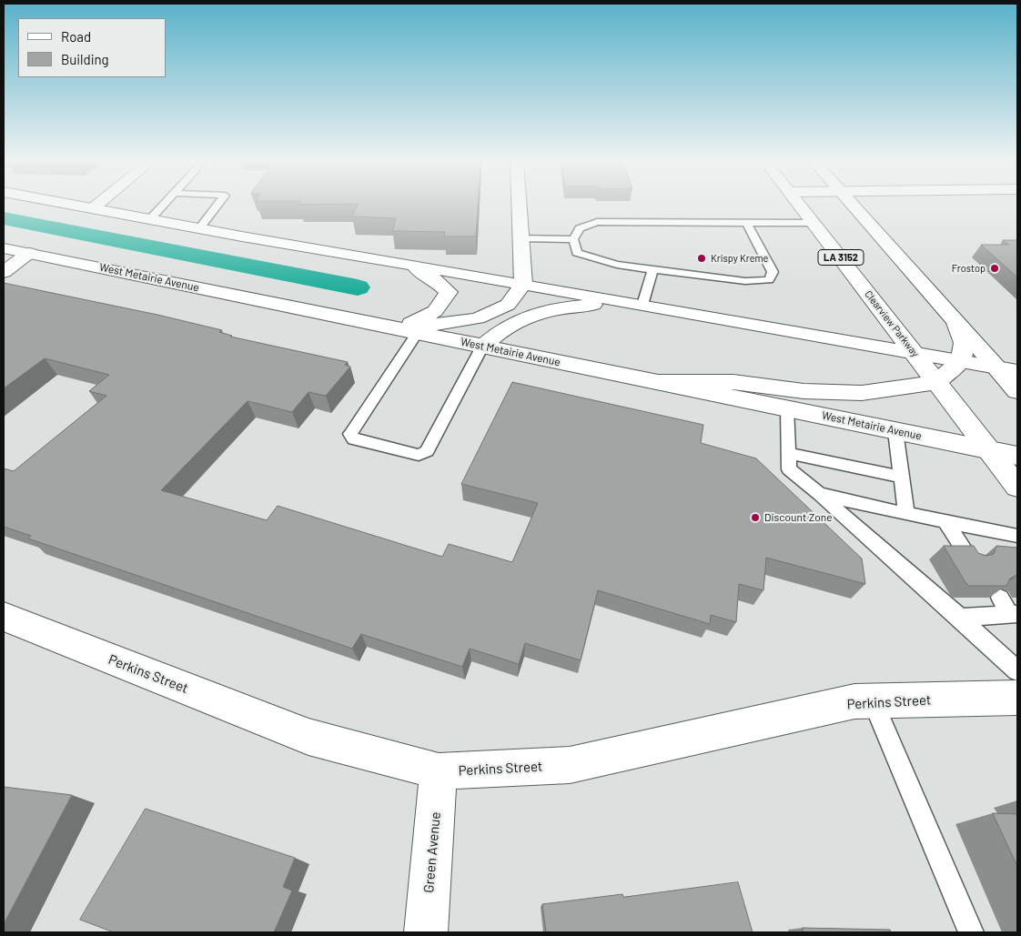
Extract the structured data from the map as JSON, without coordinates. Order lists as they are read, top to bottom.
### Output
{
  "streets": {
    "main road": [
      "LA 3152",
      "West Metairie Avenue",
      "Clearview Parkway",
      "Perkins Street",
      "Green Avenue"
    ]
  },
  "crossings": [
    ["West Metairie Avenue", "Clearview Parkway"],
    ["Perkins Street", "Green Avenue"]
  ],
  "places": ["Krispy Kreme", "Frostop", "Discount Zone"],
  "legend": ["Road", "Building"]
}
